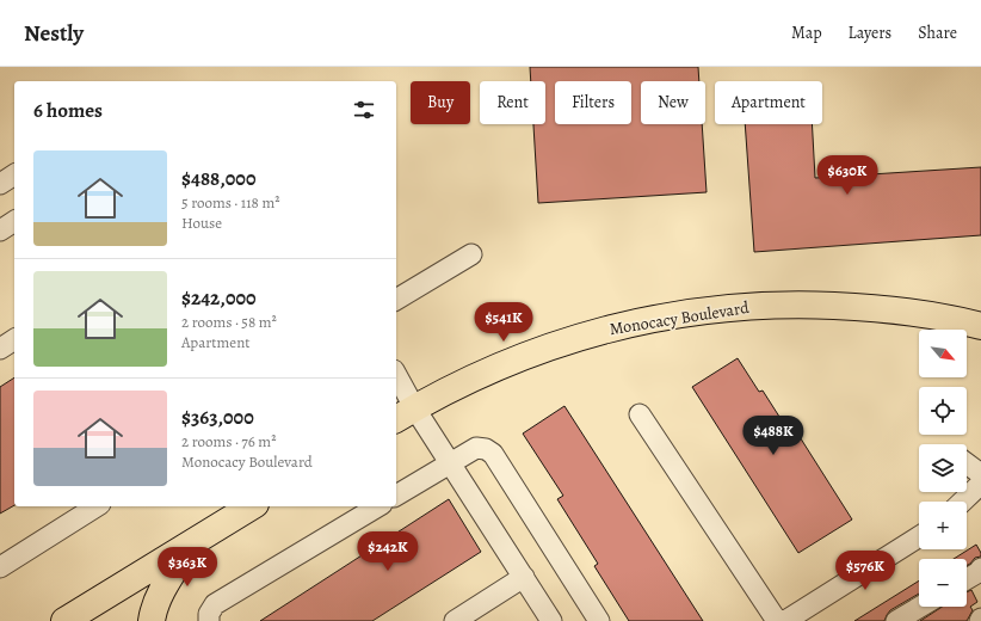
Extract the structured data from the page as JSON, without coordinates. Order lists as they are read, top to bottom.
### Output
{
  "streets": {
    "main road": ["Monocacy Boulevard"]
  },
  "north": "bottom right",
  "page": {
    "header": "Nestly",
    "nav": ["Map", "Layers", "Share"],
    "chip": [
      "Buy",
      "Rent",
      "Filters",
      "New",
      "Apartment"
    ],
    "heading": "6 homes",
    "list": [
      {
        "name": "$488,000",
        "note": "5 rooms · 118 m² · House"
      },
      {
        "name": "$242,000",
        "note": "2 rooms · 58 m² · Apartment"
      },
      {
        "name": "$363,000",
        "note": "2 rooms · 76 m² · Monocacy Boulevard"
      }
    ],
    "price": [
      "$630K",
      "$541K",
      "$488K",
      "$242K",
      "$363K",
      "$576K"
    ],
    "map_buttons": ["+", "−"]
  }
}
